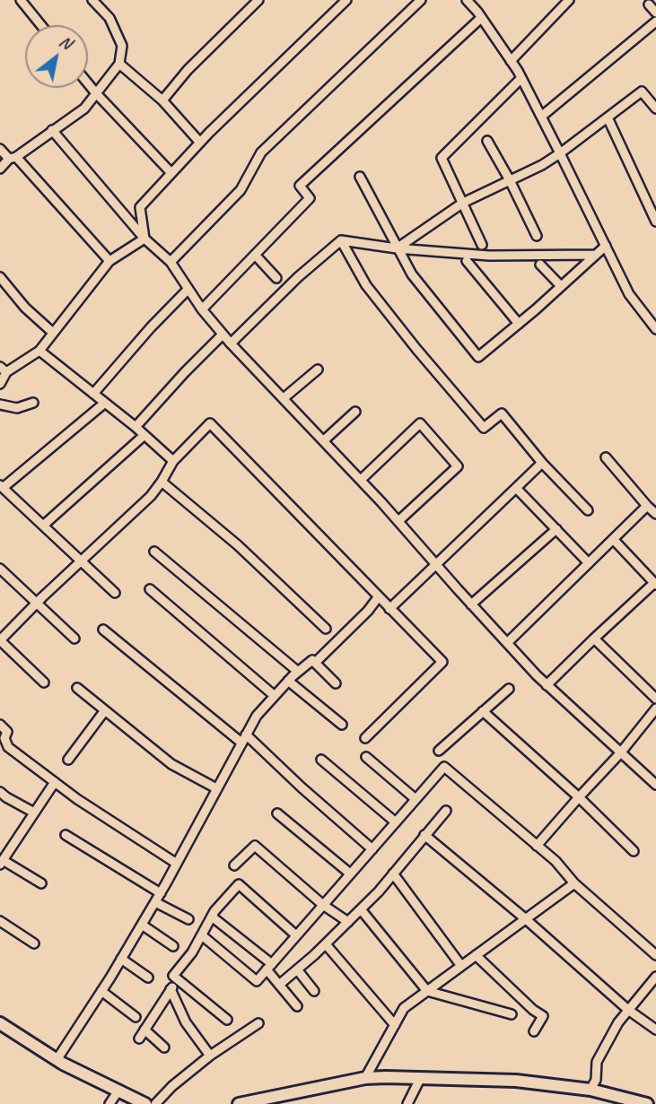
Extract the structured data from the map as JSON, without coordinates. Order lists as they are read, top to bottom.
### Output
{
  "north": "top right"
}
